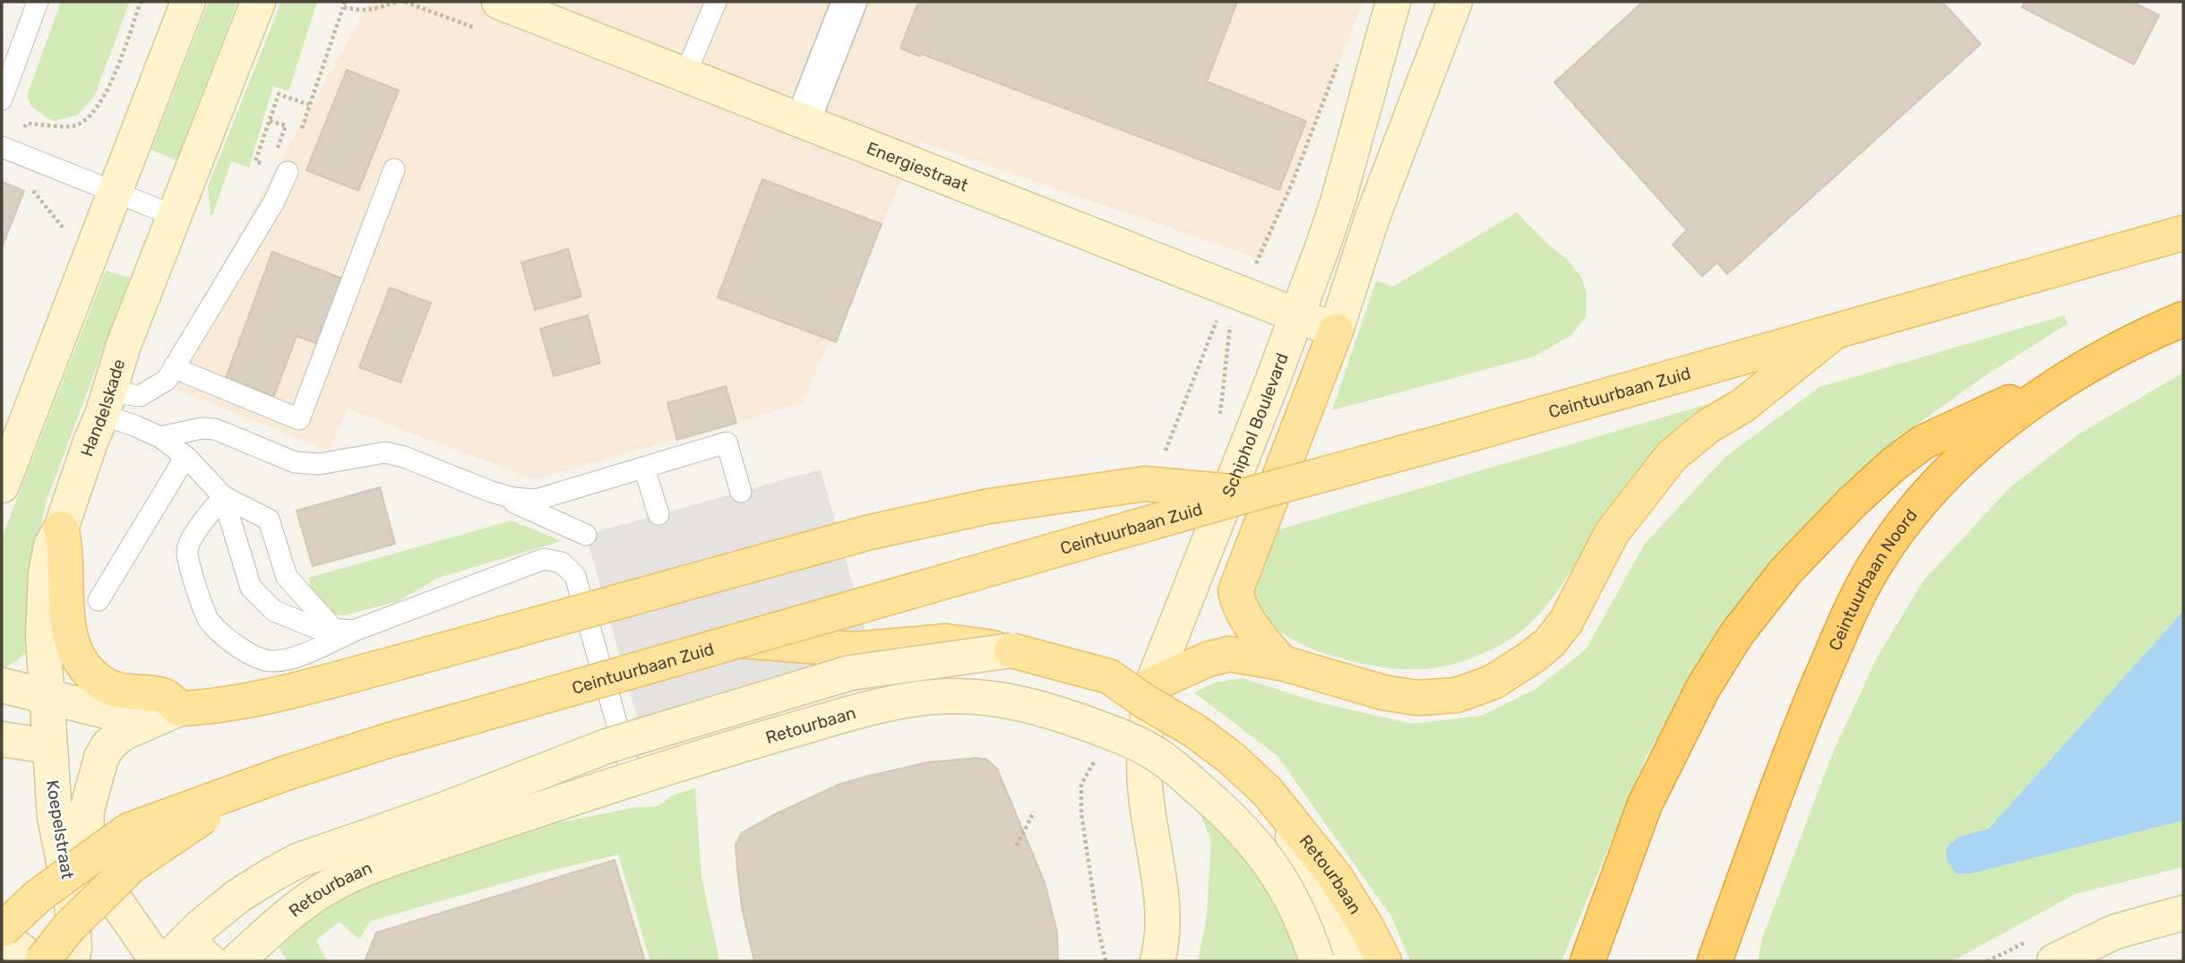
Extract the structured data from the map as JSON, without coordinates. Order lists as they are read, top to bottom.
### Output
{
  "streets": {
    "highway": ["Ceintuurbaan Noord"],
    "main road": ["Ceintuurbaan Zuid", "Retourbaan"],
    "street": [
      "Energiestraat",
      "Handelskade",
      "Schiphol Boulevard",
      "Koepelstraat"
    ]
  },
  "crossings": [
    ["Energiestraat", "Schiphol Boulevard"],
    ["Ceintuurbaan Zuid", "Retourbaan"],
    ["Handelskade", "Koepelstraat"]
  ]
}
